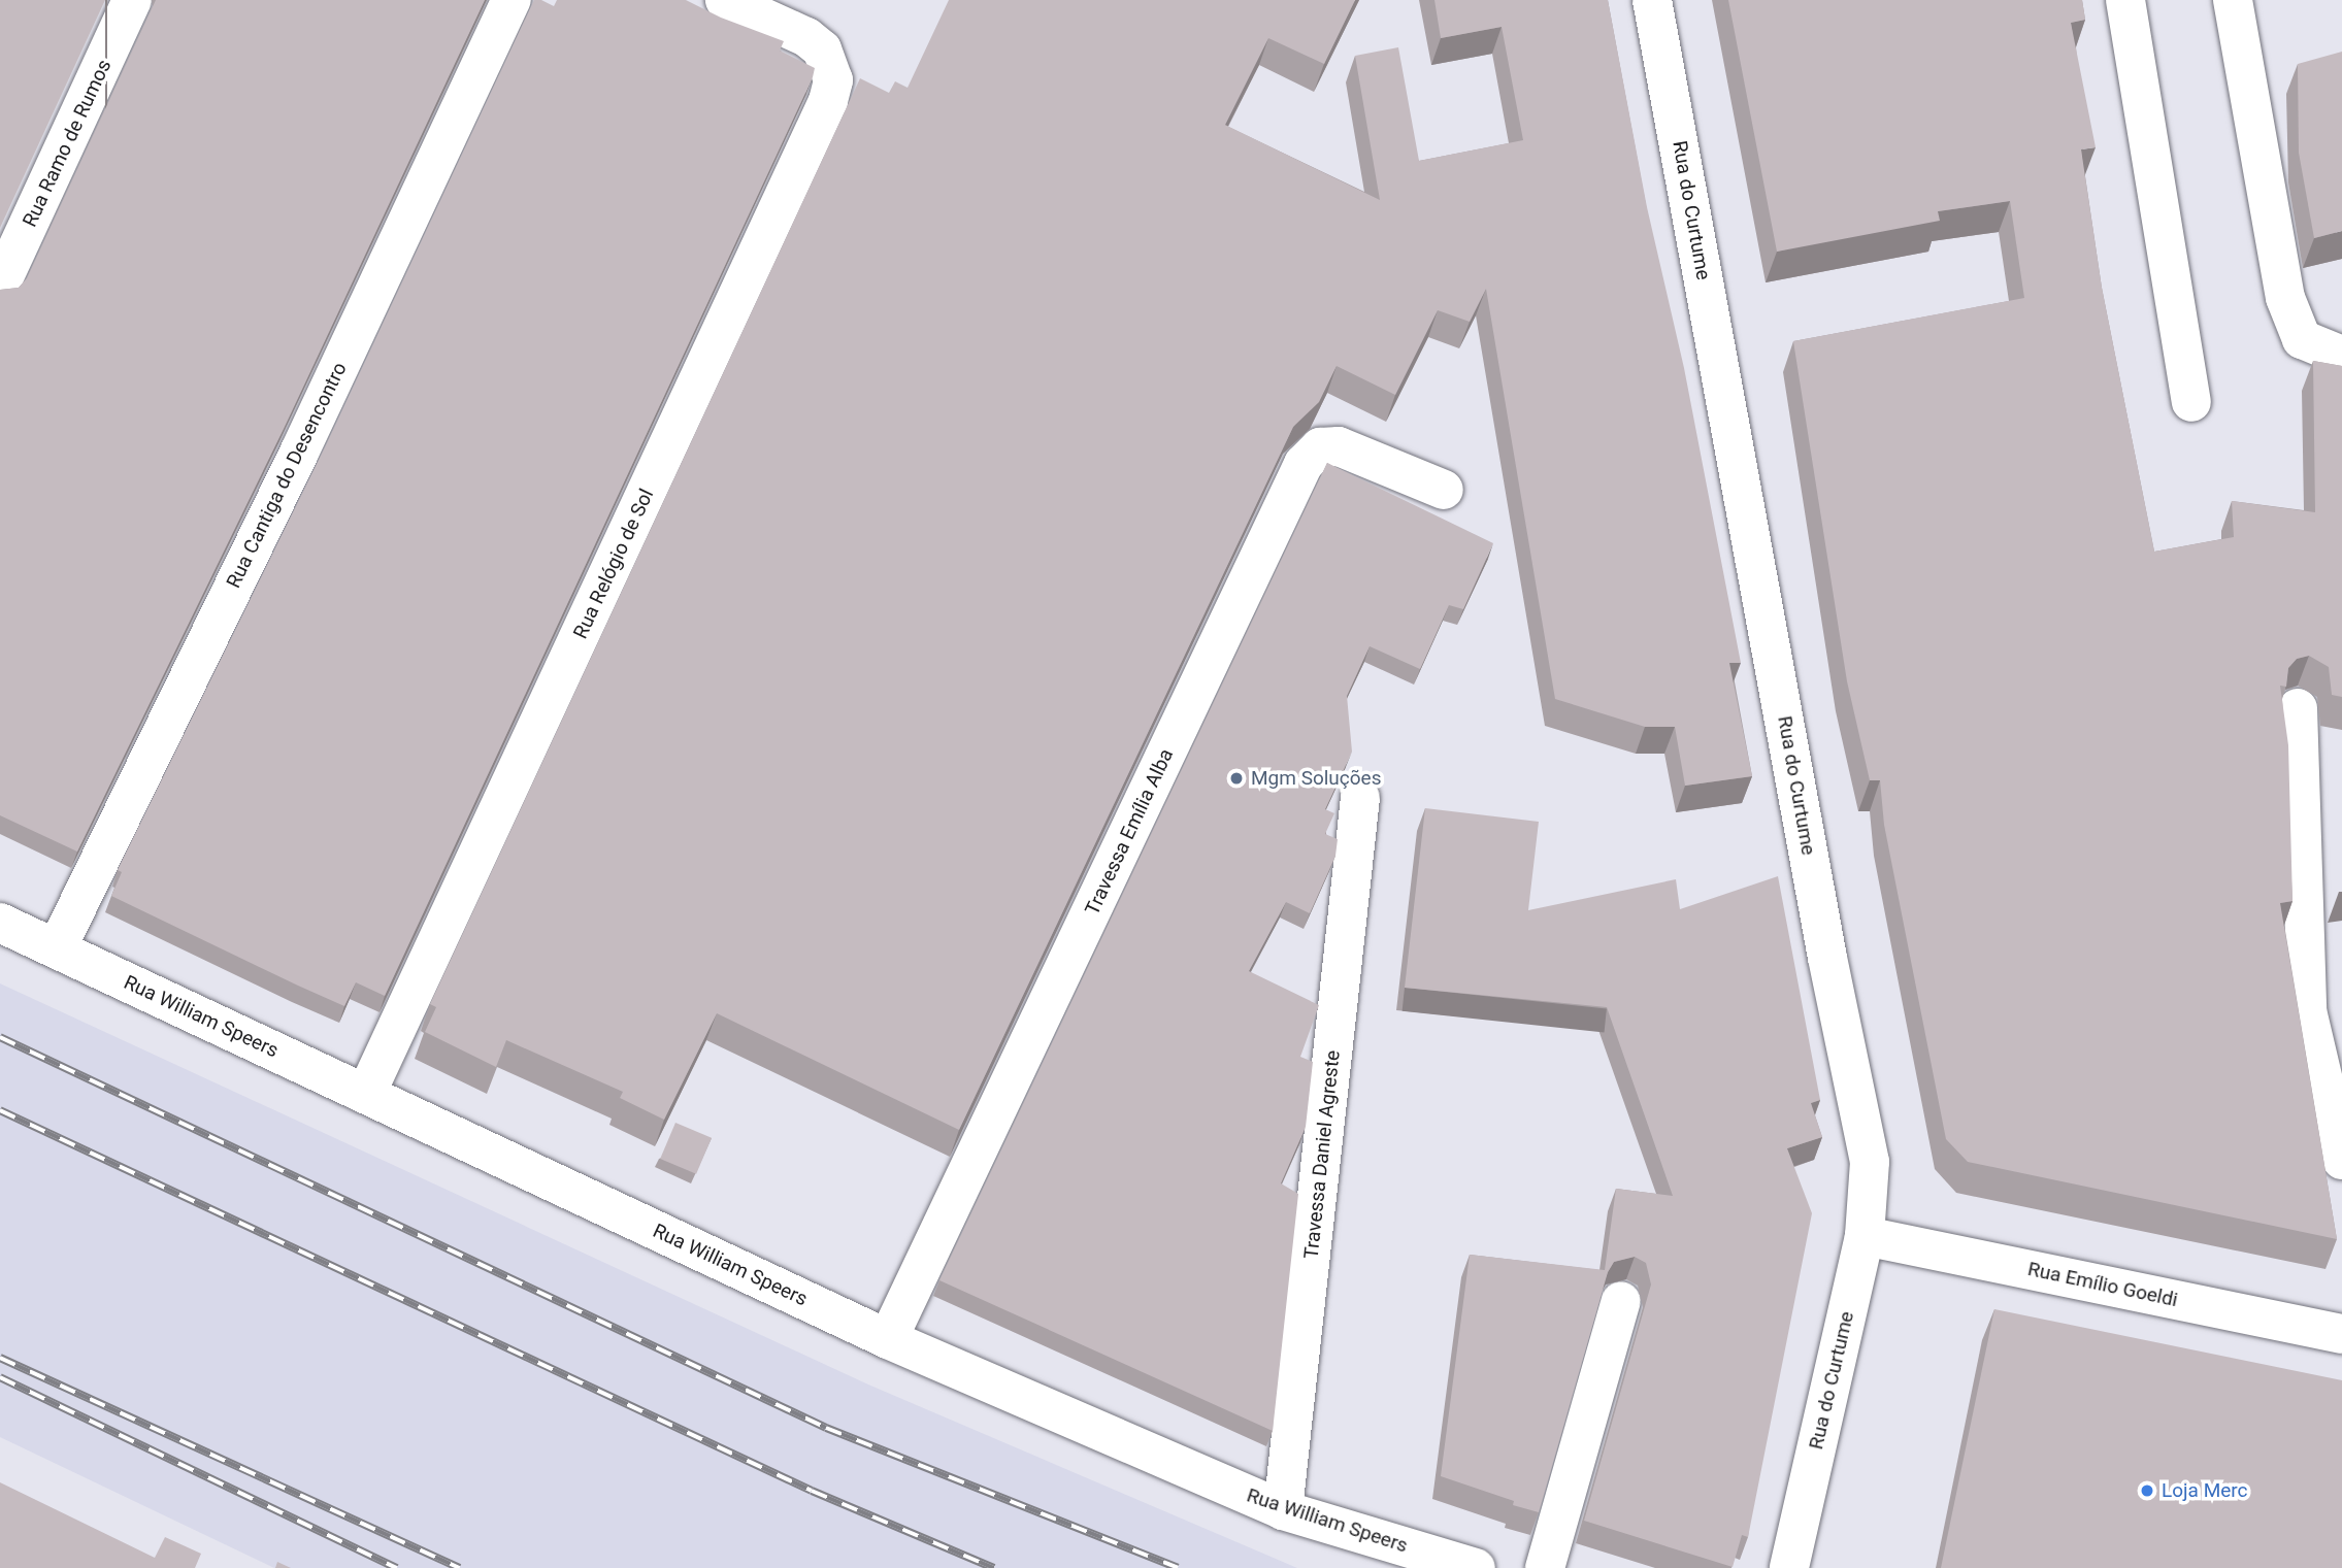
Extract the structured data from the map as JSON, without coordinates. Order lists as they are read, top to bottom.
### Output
{
  "streets": {
    "street": [
      "Rua Ramo de Rumos",
      "Rua do Curtume",
      "Rua Cantiga do Desencontro",
      "Rua Relógio de Sol",
      "Travessa Emília Alba",
      "Rua William Speers",
      "Travessa Daniel Agreste",
      "Rua Emílio Goeldi"
    ]
  },
  "crossings": [
    ["Rua do Curtume", "Rua Emílio Goeldi"],
    ["Rua Cantiga do Desencontro", "Rua William Speers"],
    ["Rua Relógio de Sol", "Rua William Speers"],
    ["Travessa Emília Alba", "Rua William Speers"],
    ["Rua William Speers", "Travessa Daniel Agreste"]
  ],
  "places": ["Mgm Soluções", "Loja Merc"]
}
